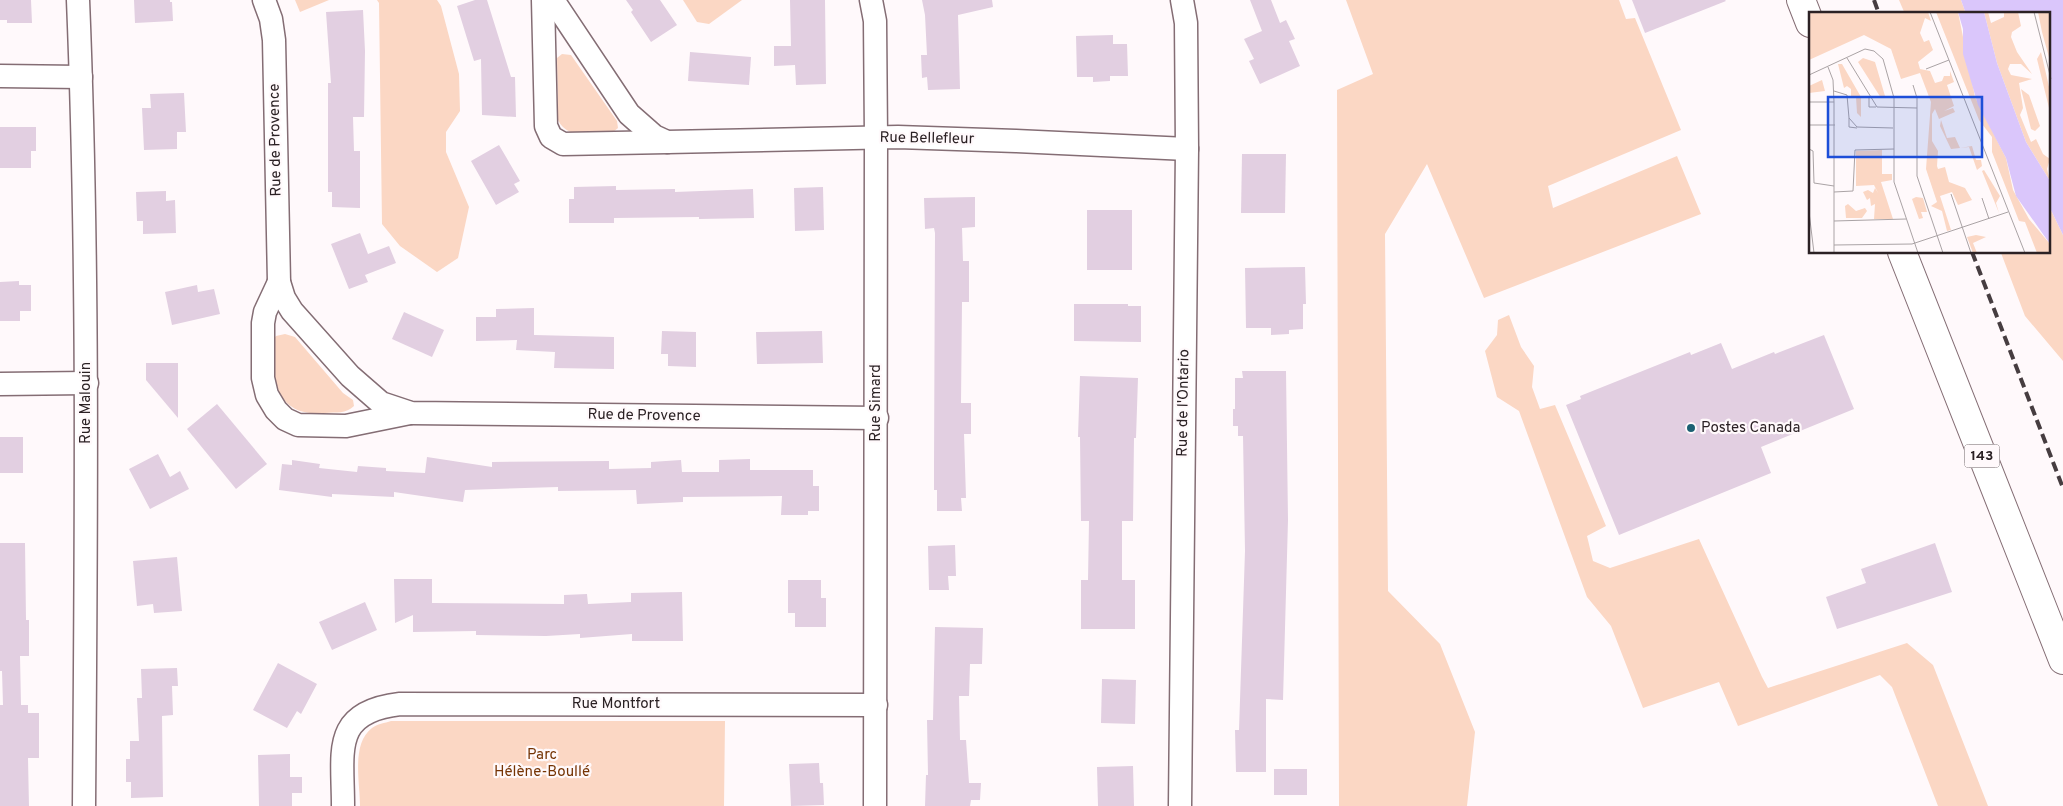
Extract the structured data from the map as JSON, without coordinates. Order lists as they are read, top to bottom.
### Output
{
  "streets": {
    "main road": ["143"],
    "street": [
      "Rue Bellefleur",
      "Rue de Provence",
      "Rue Malouin",
      "Rue Simard",
      "Rue de l'Ontario",
      "Rue Montfort"
    ]
  },
  "crossings": [
    ["Rue Bellefleur", "Rue Simard"],
    ["Rue Bellefleur", "Rue de l'Ontario"],
    ["Rue de Provence", "Rue Simard"],
    ["Rue Simard", "Rue Montfort"]
  ],
  "parks": ["Parc Hélène-Boullé"],
  "places": ["Postes Canada"]
}
